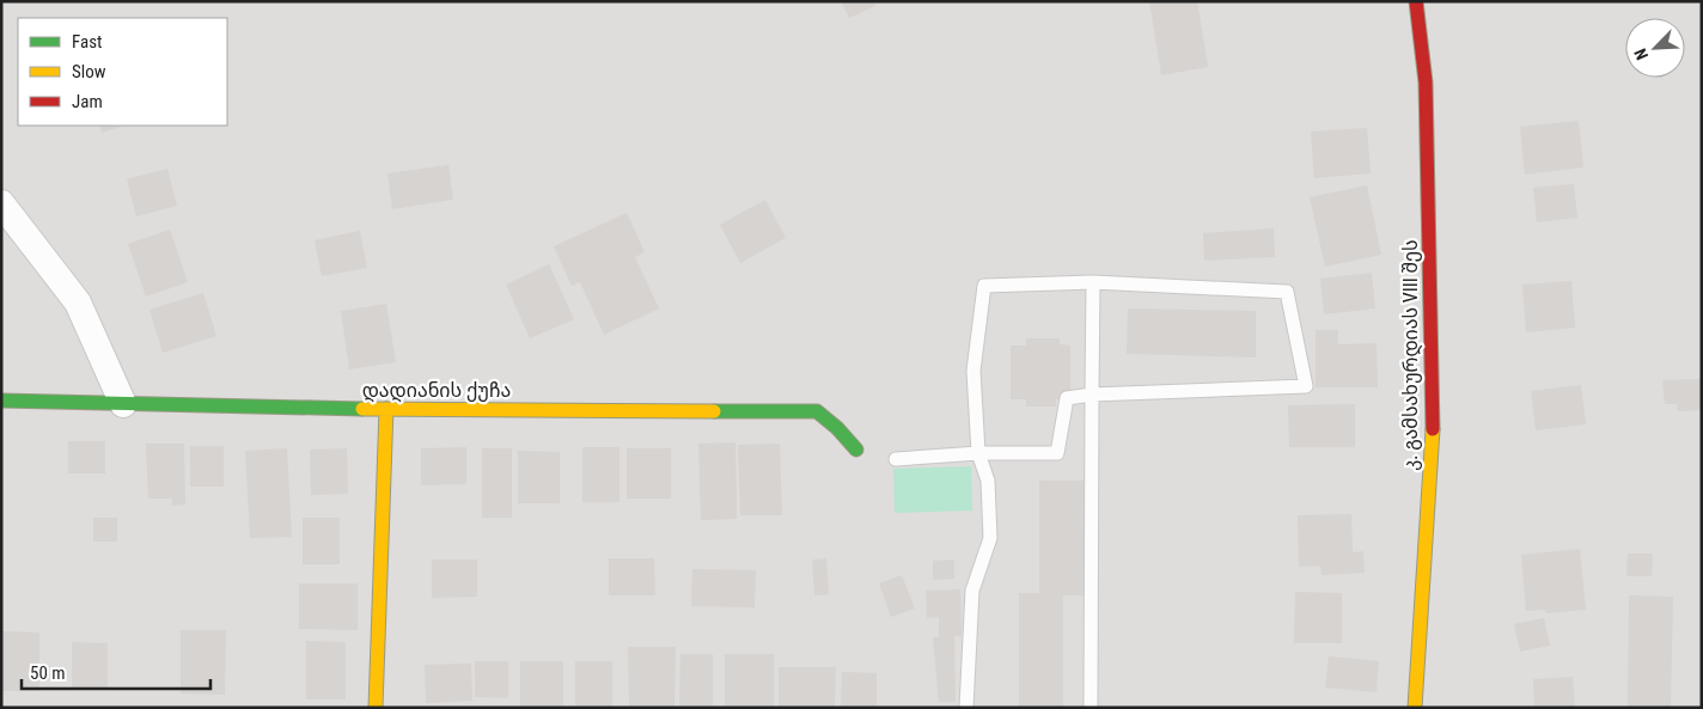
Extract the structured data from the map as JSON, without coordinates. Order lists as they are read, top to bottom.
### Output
{
  "streets": {
    "street": ["კ. გამსახურდიას VIII შეს", "დადიანის ქუჩა"]
  },
  "legend": ["Fast", "Slow", "Jam"],
  "scale_bar": "50 m",
  "north": "bottom left"
}
